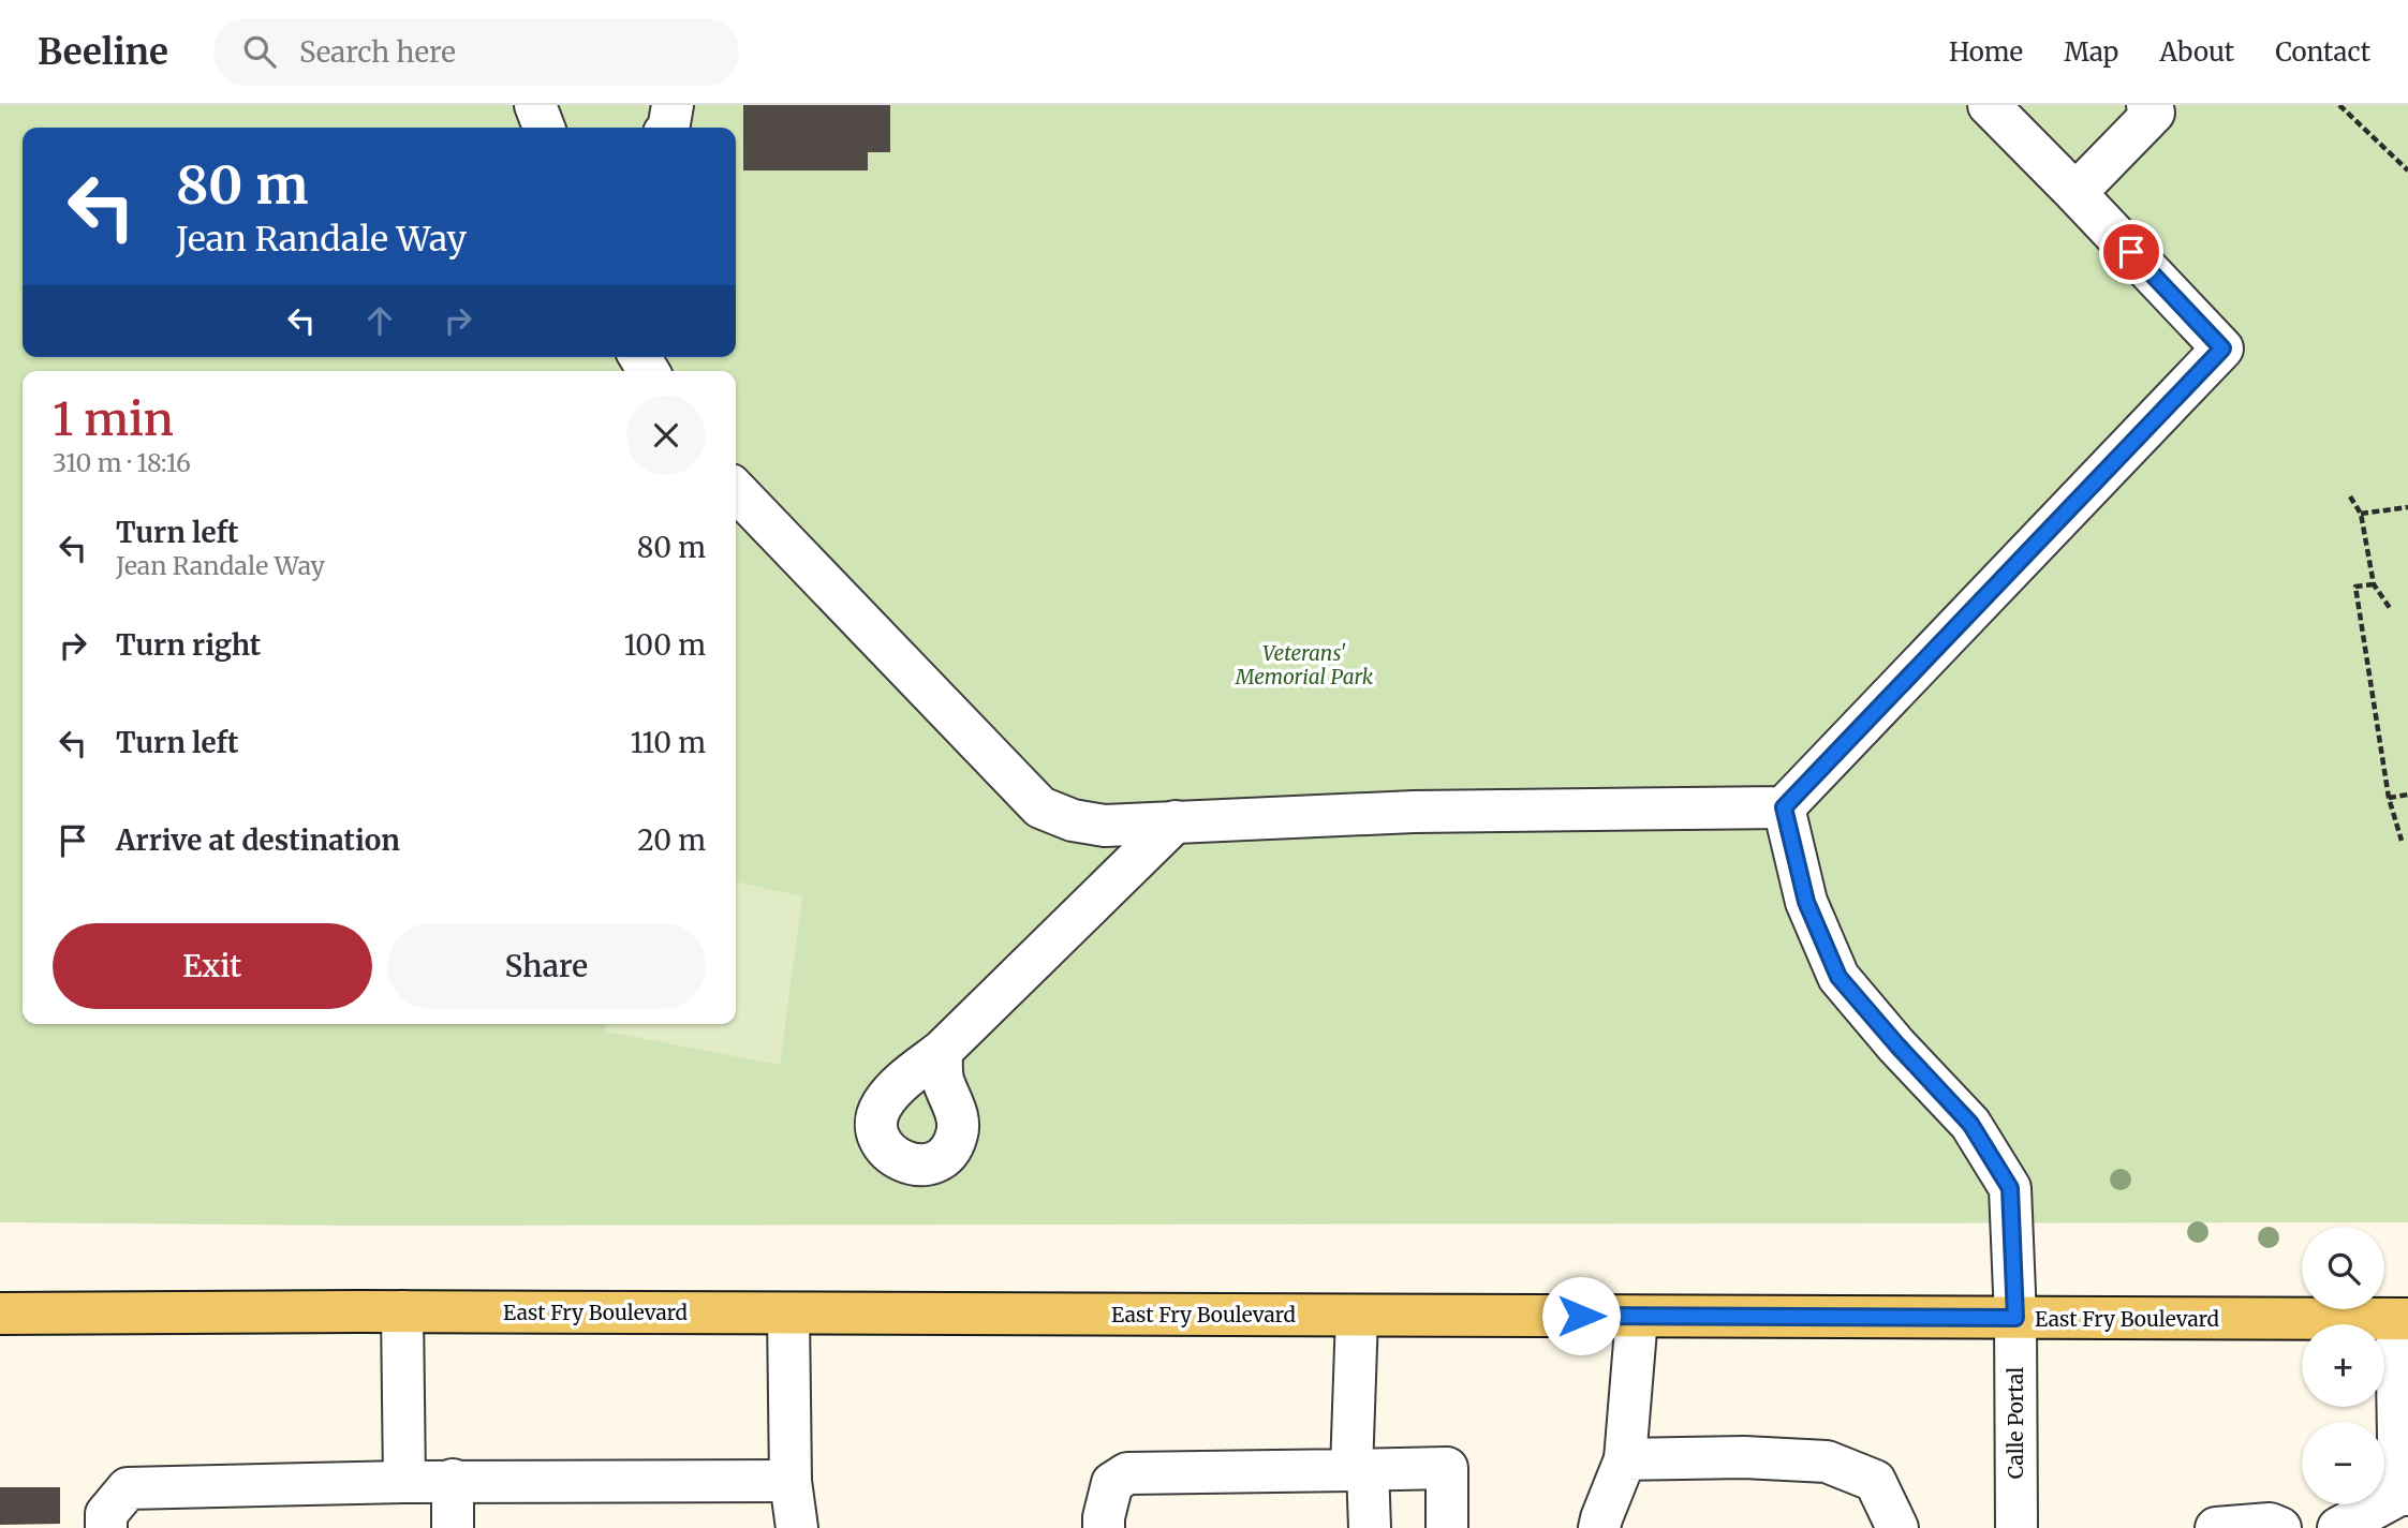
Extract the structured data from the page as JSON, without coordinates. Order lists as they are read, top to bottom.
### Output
{
  "streets": {
    "main road": ["East Fry Boulevard"],
    "street": ["Calle Portal"]
  },
  "crossings": [
    ["East Fry Boulevard", "Calle Portal"]
  ],
  "parks": ["Veterans' Memorial Park"],
  "page": {
    "header": "Beeline",
    "search": "Search here",
    "nav": [
      "Home",
      "Map",
      "About",
      "Contact"
    ],
    "turn": ["80 m", "Jean Randale Way"],
    "heading": ["1 min", "310 m · 18:16"],
    "list": [
      {
        "name": "Turn left",
        "note": "Jean Randale Way",
        "value": "80 m"
      },
      {
        "name": "Turn right",
        "value": "100 m"
      },
      {
        "name": "Turn left",
        "value": "110 m"
      },
      {
        "name": "Arrive at destination",
        "value": "20 m"
      }
    ],
    "buttons": ["Exit", "Share"],
    "map_buttons": ["+", "−"]
  }
}
